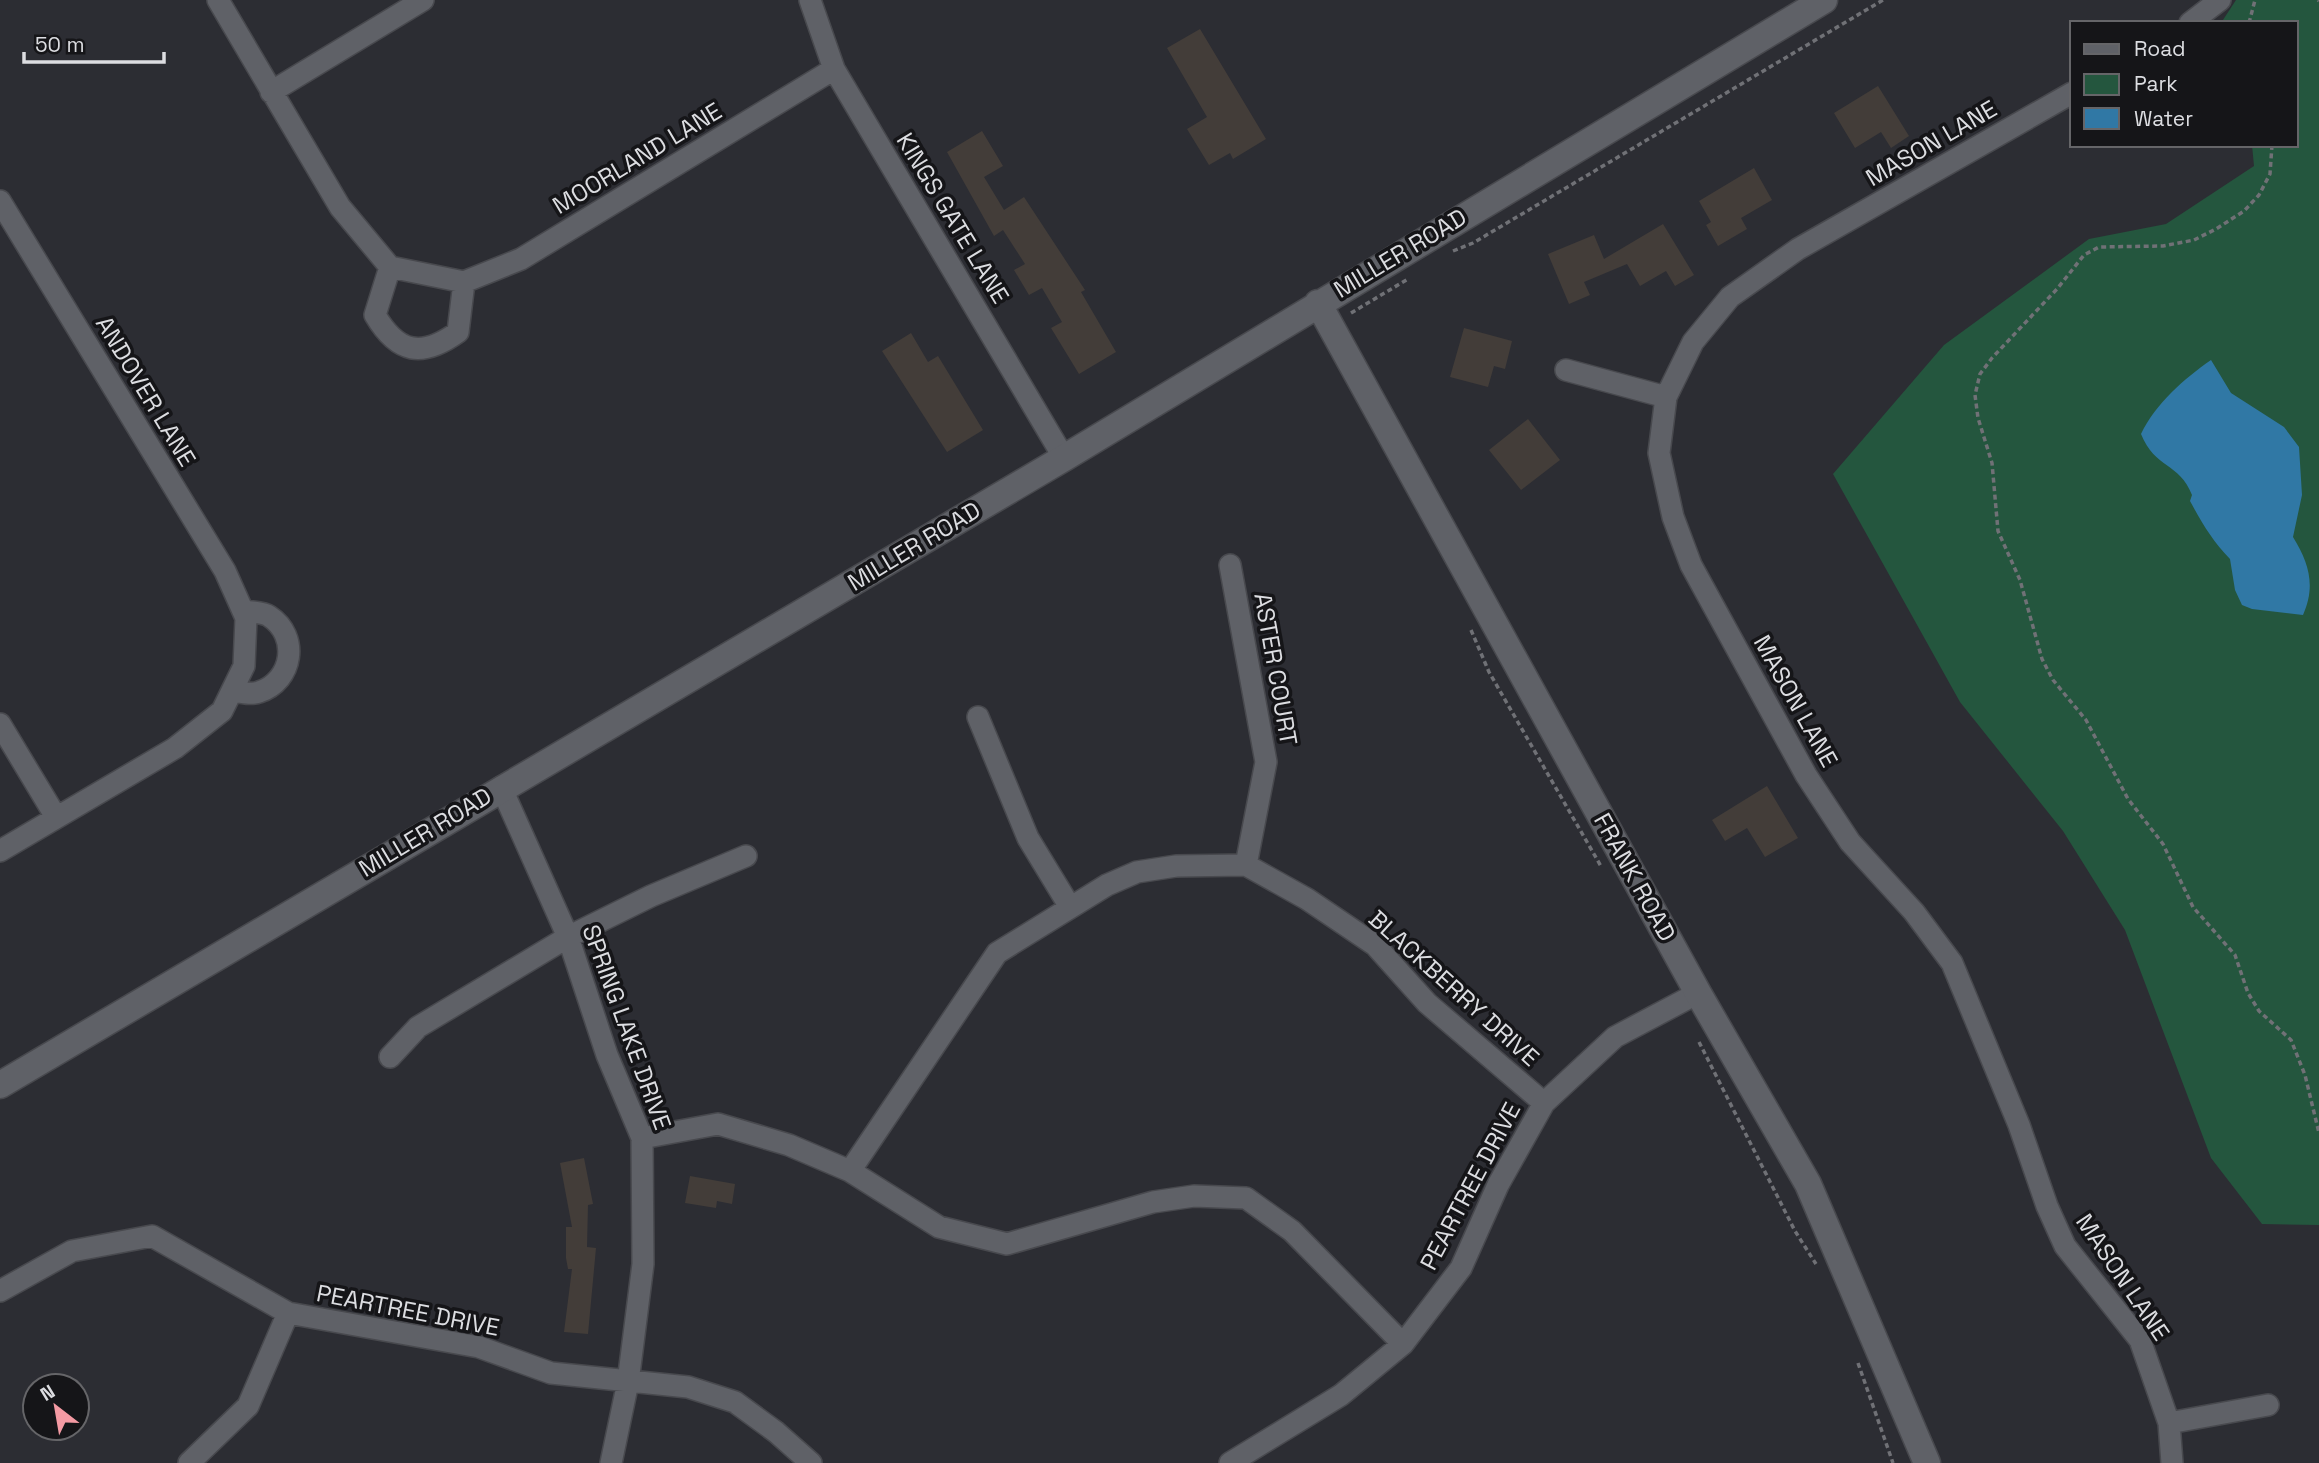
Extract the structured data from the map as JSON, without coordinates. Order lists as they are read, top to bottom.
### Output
{
  "streets": {
    "street": [
      "MASON LANE",
      "MOORLAND LANE",
      "KINGS GATE LANE",
      "MILLER ROAD",
      "ANDOVER LANE",
      "ASTER COURT",
      "FRANK ROAD",
      "BLACKBERRY DRIVE",
      "SPRING LAKE DRIVE",
      "PEARTREE DRIVE"
    ]
  },
  "crossings": [
    ["MOORLAND LANE", "KINGS GATE LANE"],
    ["KINGS GATE LANE", "MILLER ROAD"],
    ["MILLER ROAD", "FRANK ROAD"],
    ["MILLER ROAD", "SPRING LAKE DRIVE"],
    ["ASTER COURT", "BLACKBERRY DRIVE"],
    ["FRANK ROAD", "PEARTREE DRIVE"],
    ["BLACKBERRY DRIVE", "PEARTREE DRIVE"],
    ["SPRING LAKE DRIVE", "PEARTREE DRIVE"]
  ],
  "legend": ["Road", "Park", "Water"],
  "scale_bar": "50 m",
  "north": "top left"
}
